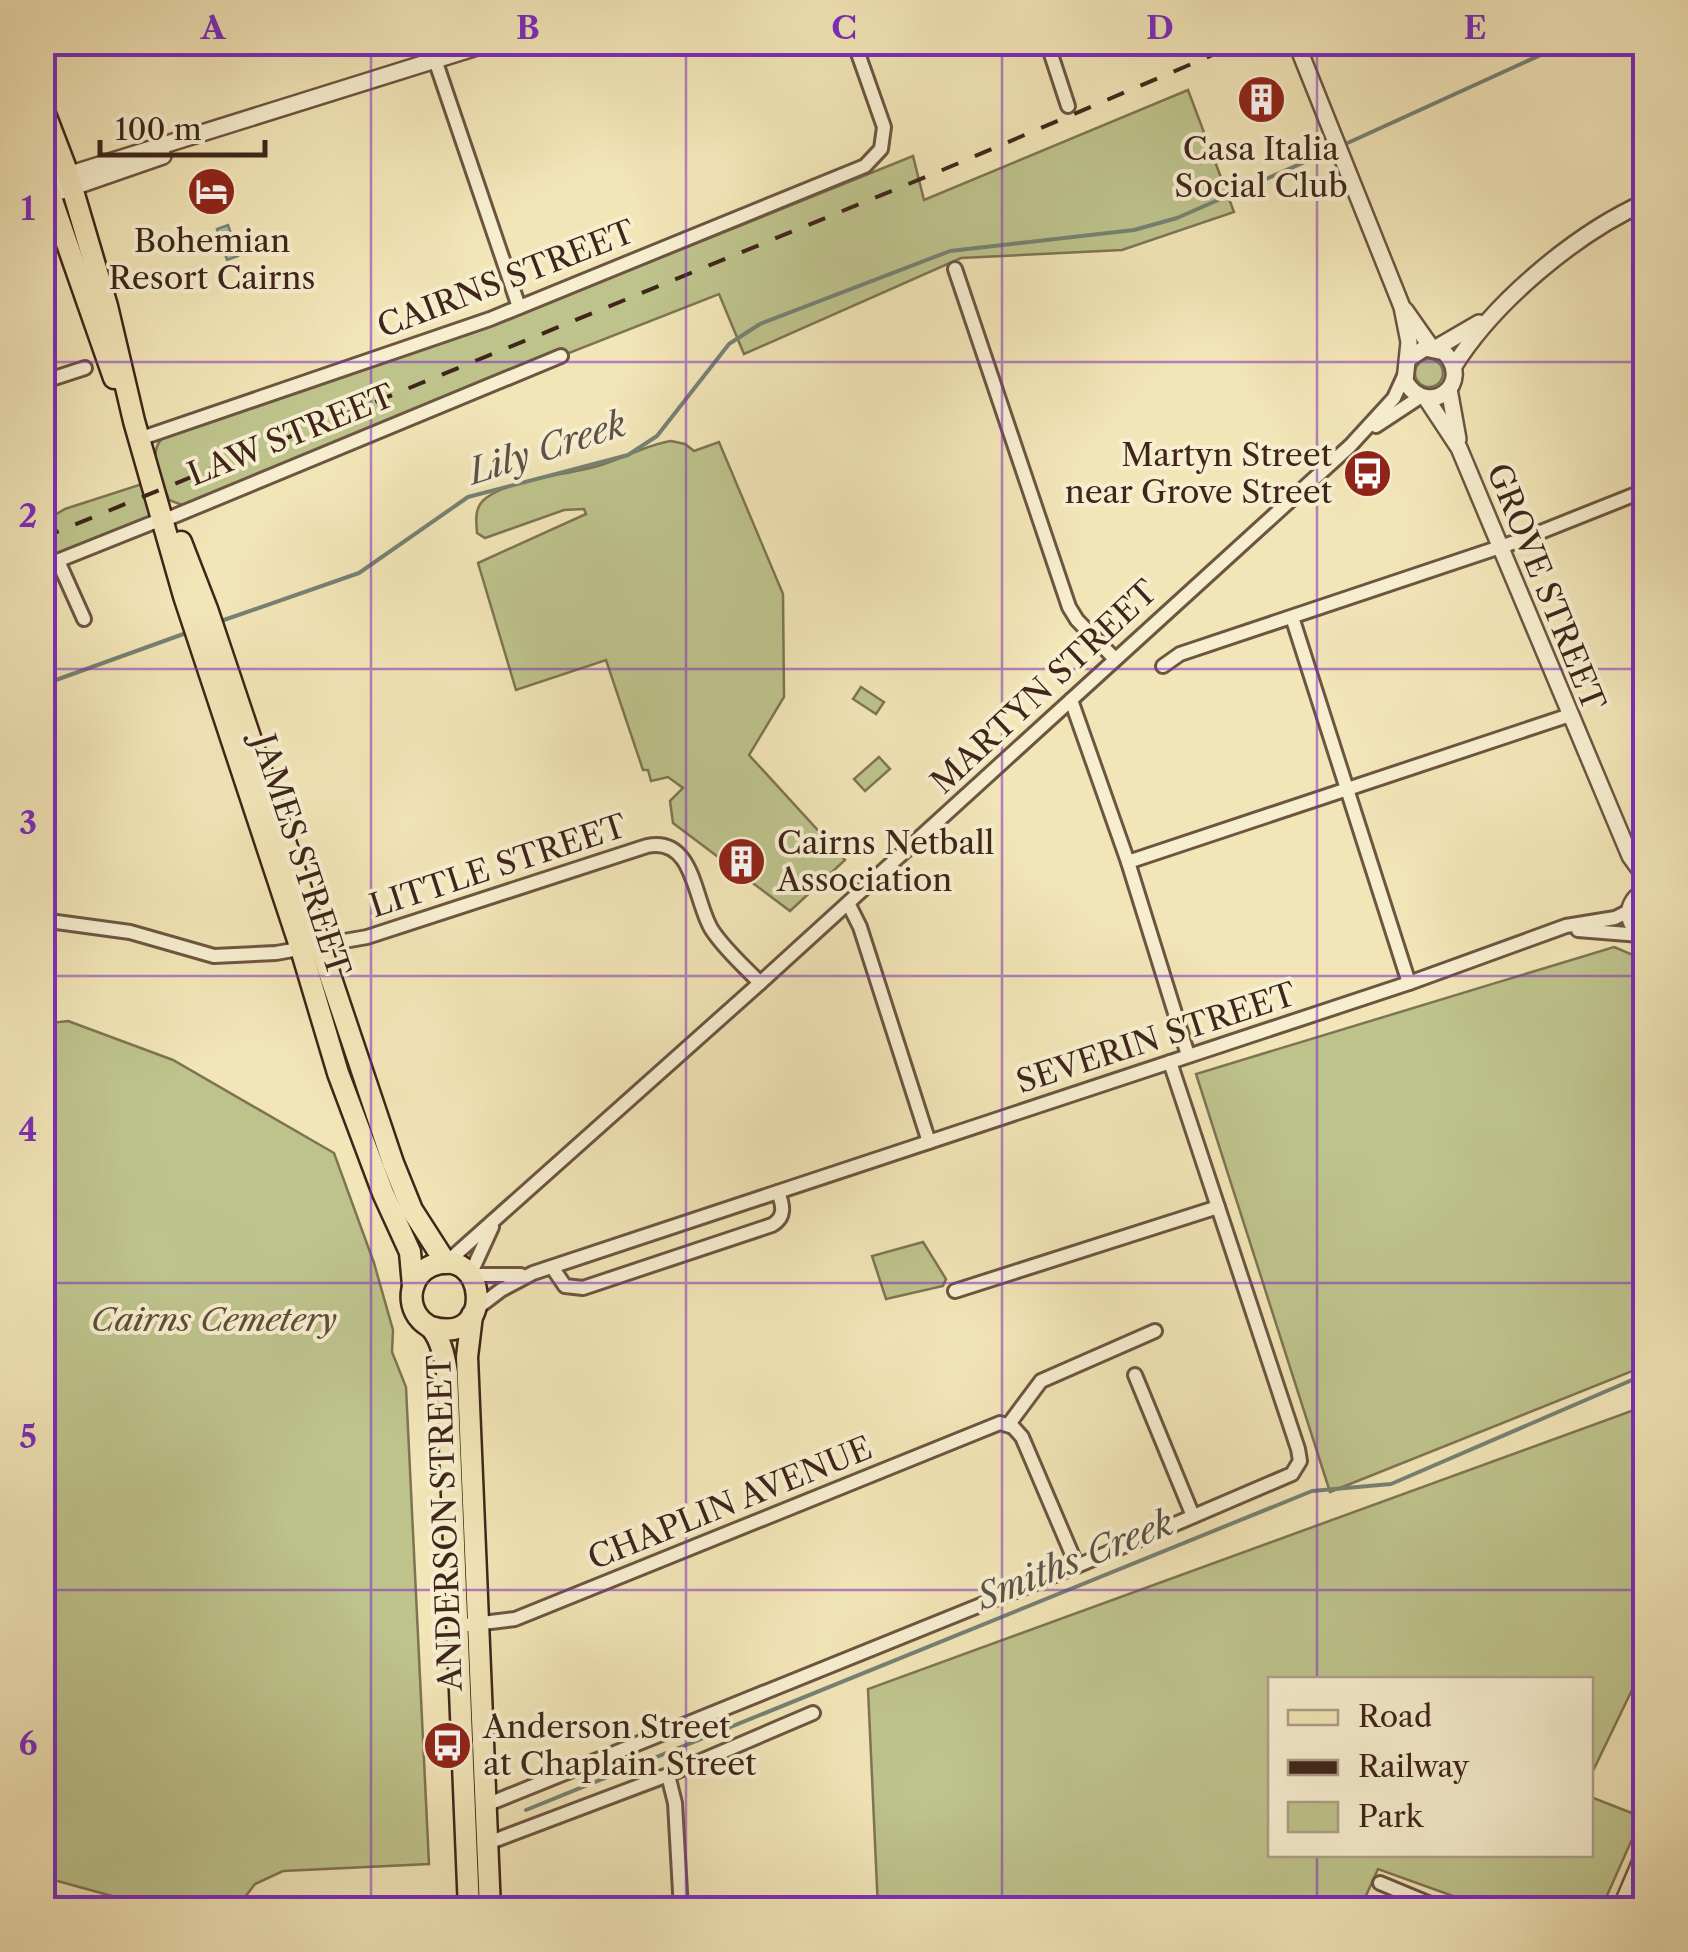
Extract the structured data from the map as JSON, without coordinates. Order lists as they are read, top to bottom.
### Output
{
  "streets": {
    "main road": ["JAMES STREET", "ANDERSON STREET"],
    "street": [
      "CAIRNS STREET",
      "LAW STREET",
      "GROVE STREET",
      "MARTYN STREET",
      "LITTLE STREET",
      "SEVERIN STREET",
      "CHAPLIN AVENUE"
    ]
  },
  "crossings": [
    ["CAIRNS STREET", "JAMES STREET"],
    ["LAW STREET", "JAMES STREET"],
    ["GROVE STREET", "MARTYN STREET"],
    ["GROVE STREET", "SEVERIN STREET"],
    ["MARTYN STREET", "JAMES STREET"],
    ["MARTYN STREET", "LITTLE STREET"],
    ["MARTYN STREET", "SEVERIN STREET"],
    ["MARTYN STREET", "ANDERSON STREET"],
    ["JAMES STREET", "LITTLE STREET"],
    ["JAMES STREET", "SEVERIN STREET"],
    ["JAMES STREET", "ANDERSON STREET"],
    ["SEVERIN STREET", "ANDERSON STREET"],
    ["CHAPLIN AVENUE", "ANDERSON STREET"]
  ],
  "water": ["Lily Creek", "Smiths Creek"],
  "parks": ["Cairns Cemetery"],
  "places": {
    "building": ["Casa Italia Social Club", "Cairns Netball Association"],
    "hotel": ["Bohemian Resort Cairns"],
    "bus stop": ["Martyn Street near Grove Street", "Anderson Street at Chaplain Street"]
  },
  "legend": ["Road", "Railway", "Park"],
  "scale_bar": "100 m",
  "grid": {
    "columns": [
      "A",
      "B",
      "C",
      "D",
      "E"
    ],
    "rows": [
      "1",
      "2",
      "3",
      "4",
      "5",
      "6"
    ]
  }
}
